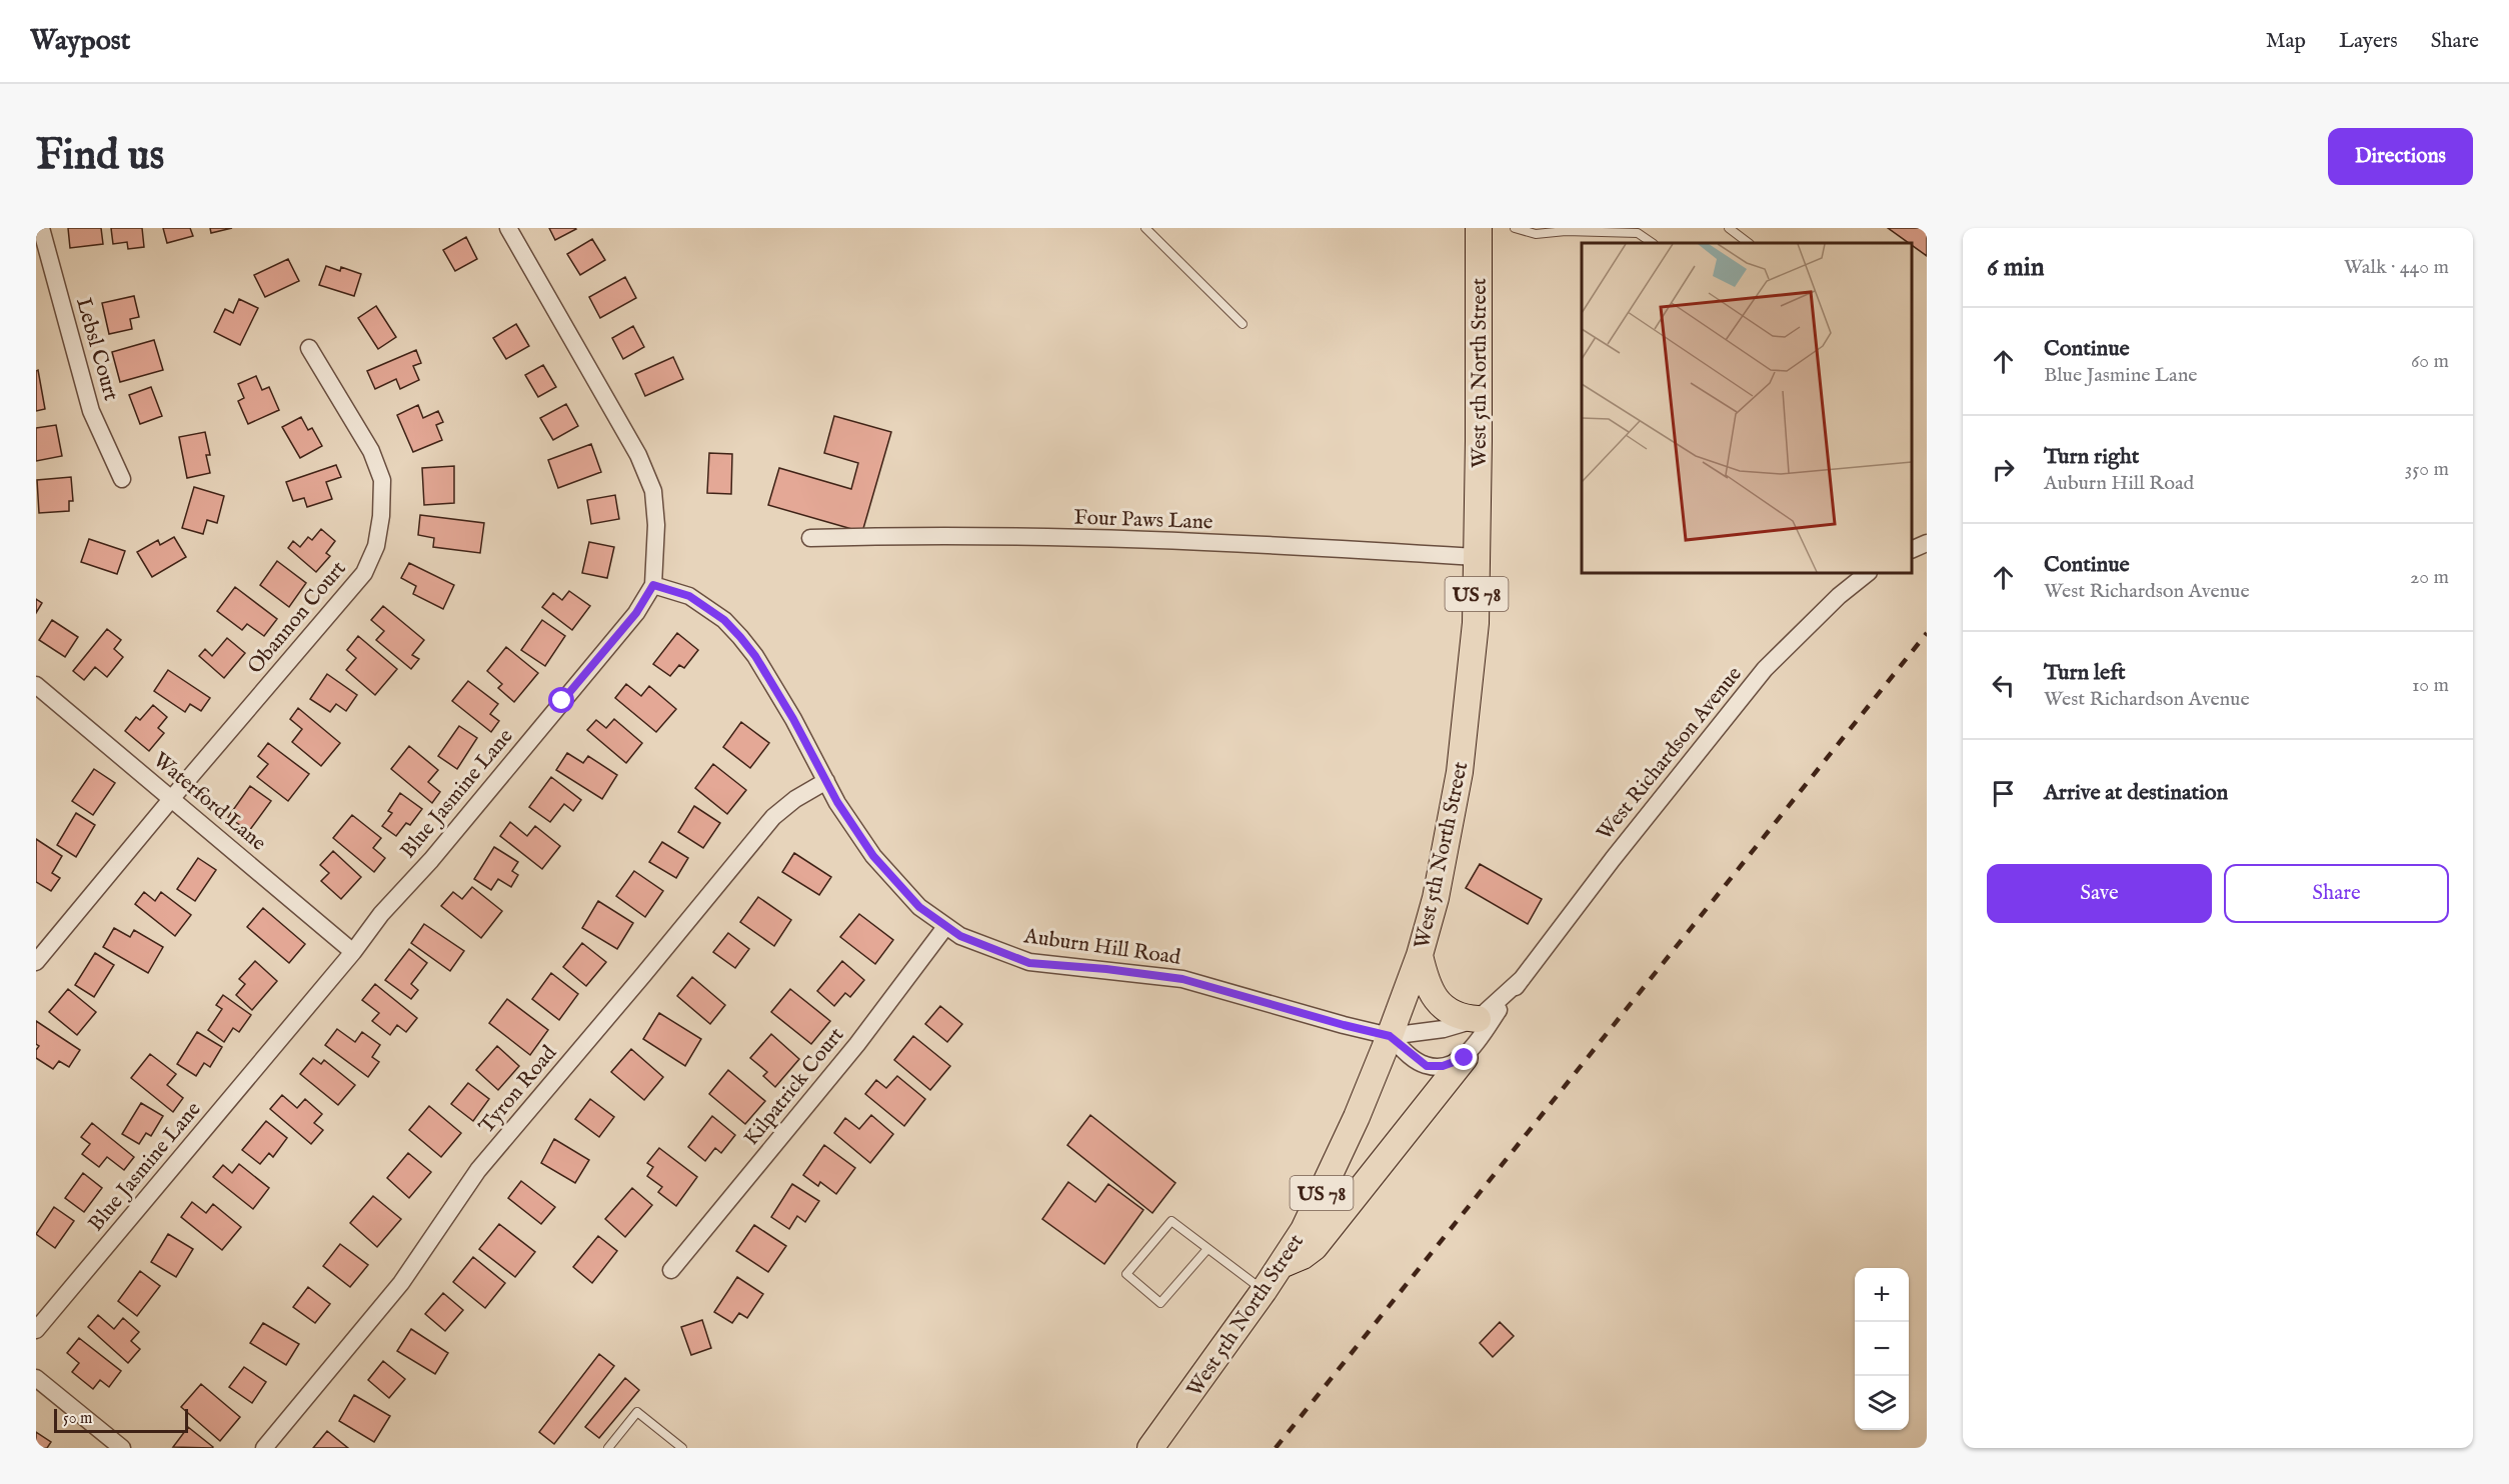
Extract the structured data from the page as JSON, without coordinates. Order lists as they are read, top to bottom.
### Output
{
  "streets": {
    "main road": ["West 5th North Street", "US 78"],
    "street": [
      "Lebsl Court",
      "Four Paws Lane",
      "Obannon Court",
      "West Richardson Avenue",
      "Blue Jasmine Lane",
      "Waterford Lane",
      "Auburn Hill Road",
      "Kilpatrick Court",
      "Tyron Road"
    ]
  },
  "crossings": [
    ["West 5th North Street", "Four Paws Lane"],
    ["West 5th North Street", "West Richardson Avenue"],
    ["West 5th North Street", "Auburn Hill Road"],
    ["Obannon Court", "Waterford Lane"],
    ["West Richardson Avenue", "Auburn Hill Road"],
    ["Blue Jasmine Lane", "Waterford Lane"],
    ["Blue Jasmine Lane", "Auburn Hill Road"],
    ["Auburn Hill Road", "Kilpatrick Court"],
    ["Auburn Hill Road", "Tyron Road"]
  ],
  "scale_bar": "50 m",
  "page": {
    "header": "Waypost",
    "nav": ["Map", "Layers", "Share"],
    "buttons": [
      "Directions",
      ["Save", "Share"]
    ],
    "title": "Find us",
    "heading": ["6 min", "Walk · 440 m"],
    "list": [
      ["Continue", "Blue Jasmine Lane", "60 m"],
      ["Turn right", "Auburn Hill Road", "350 m"],
      ["Continue", "West Richardson Avenue", "20 m"],
      ["Turn left", "West Richardson Avenue", "10 m"],
      "Arrive at destination"
    ],
    "map_buttons": ["+", "−"],
    "scale": "50 m"
  }
}
